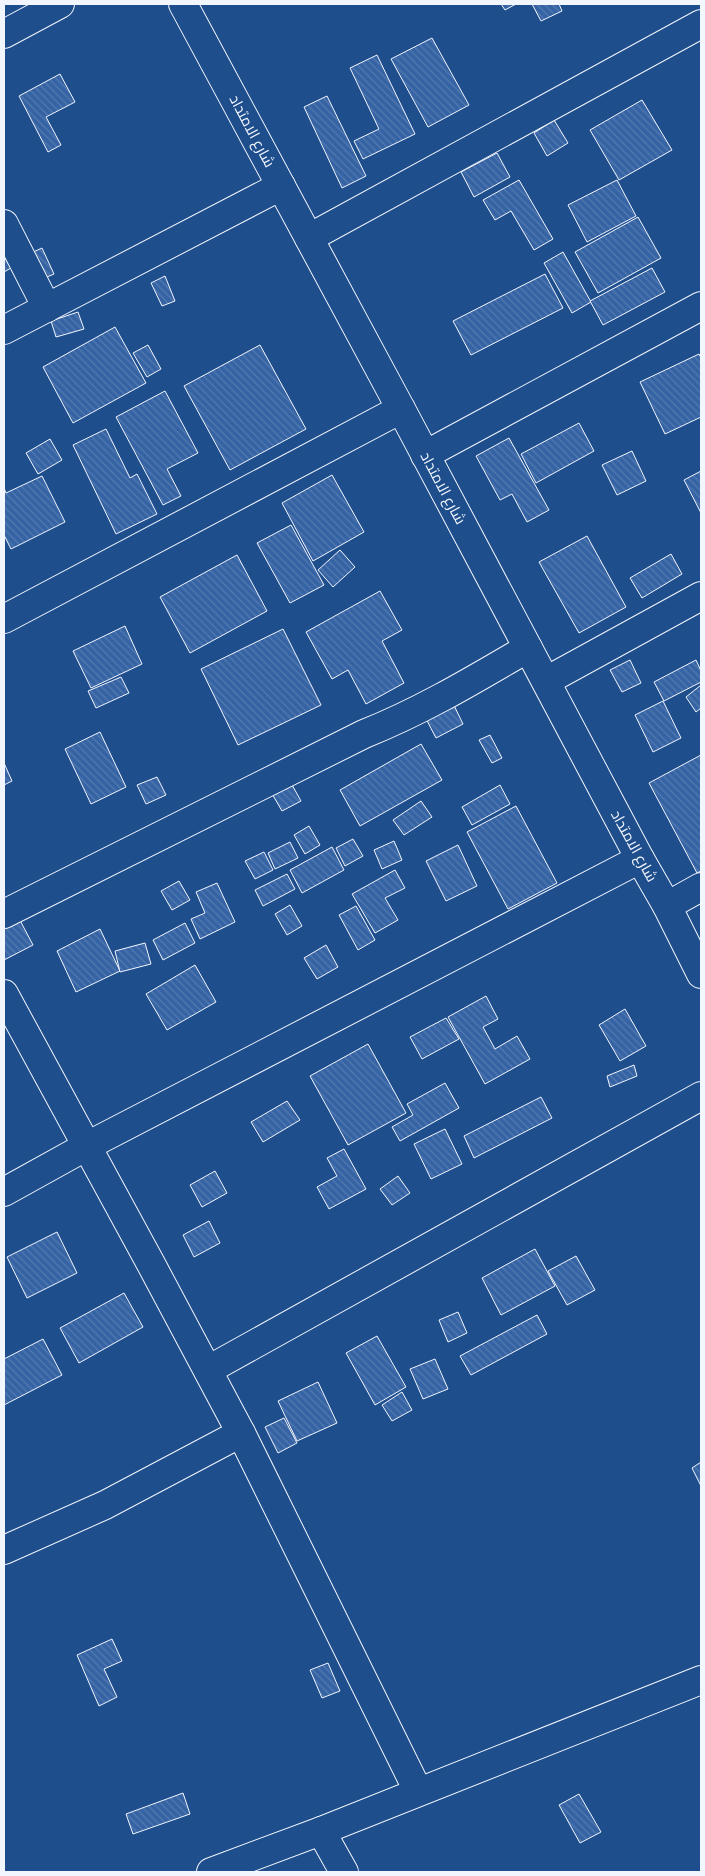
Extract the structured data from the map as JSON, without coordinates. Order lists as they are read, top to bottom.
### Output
{
  "streets": {
    "street": ["شارع الامتداد"]
  }
}
